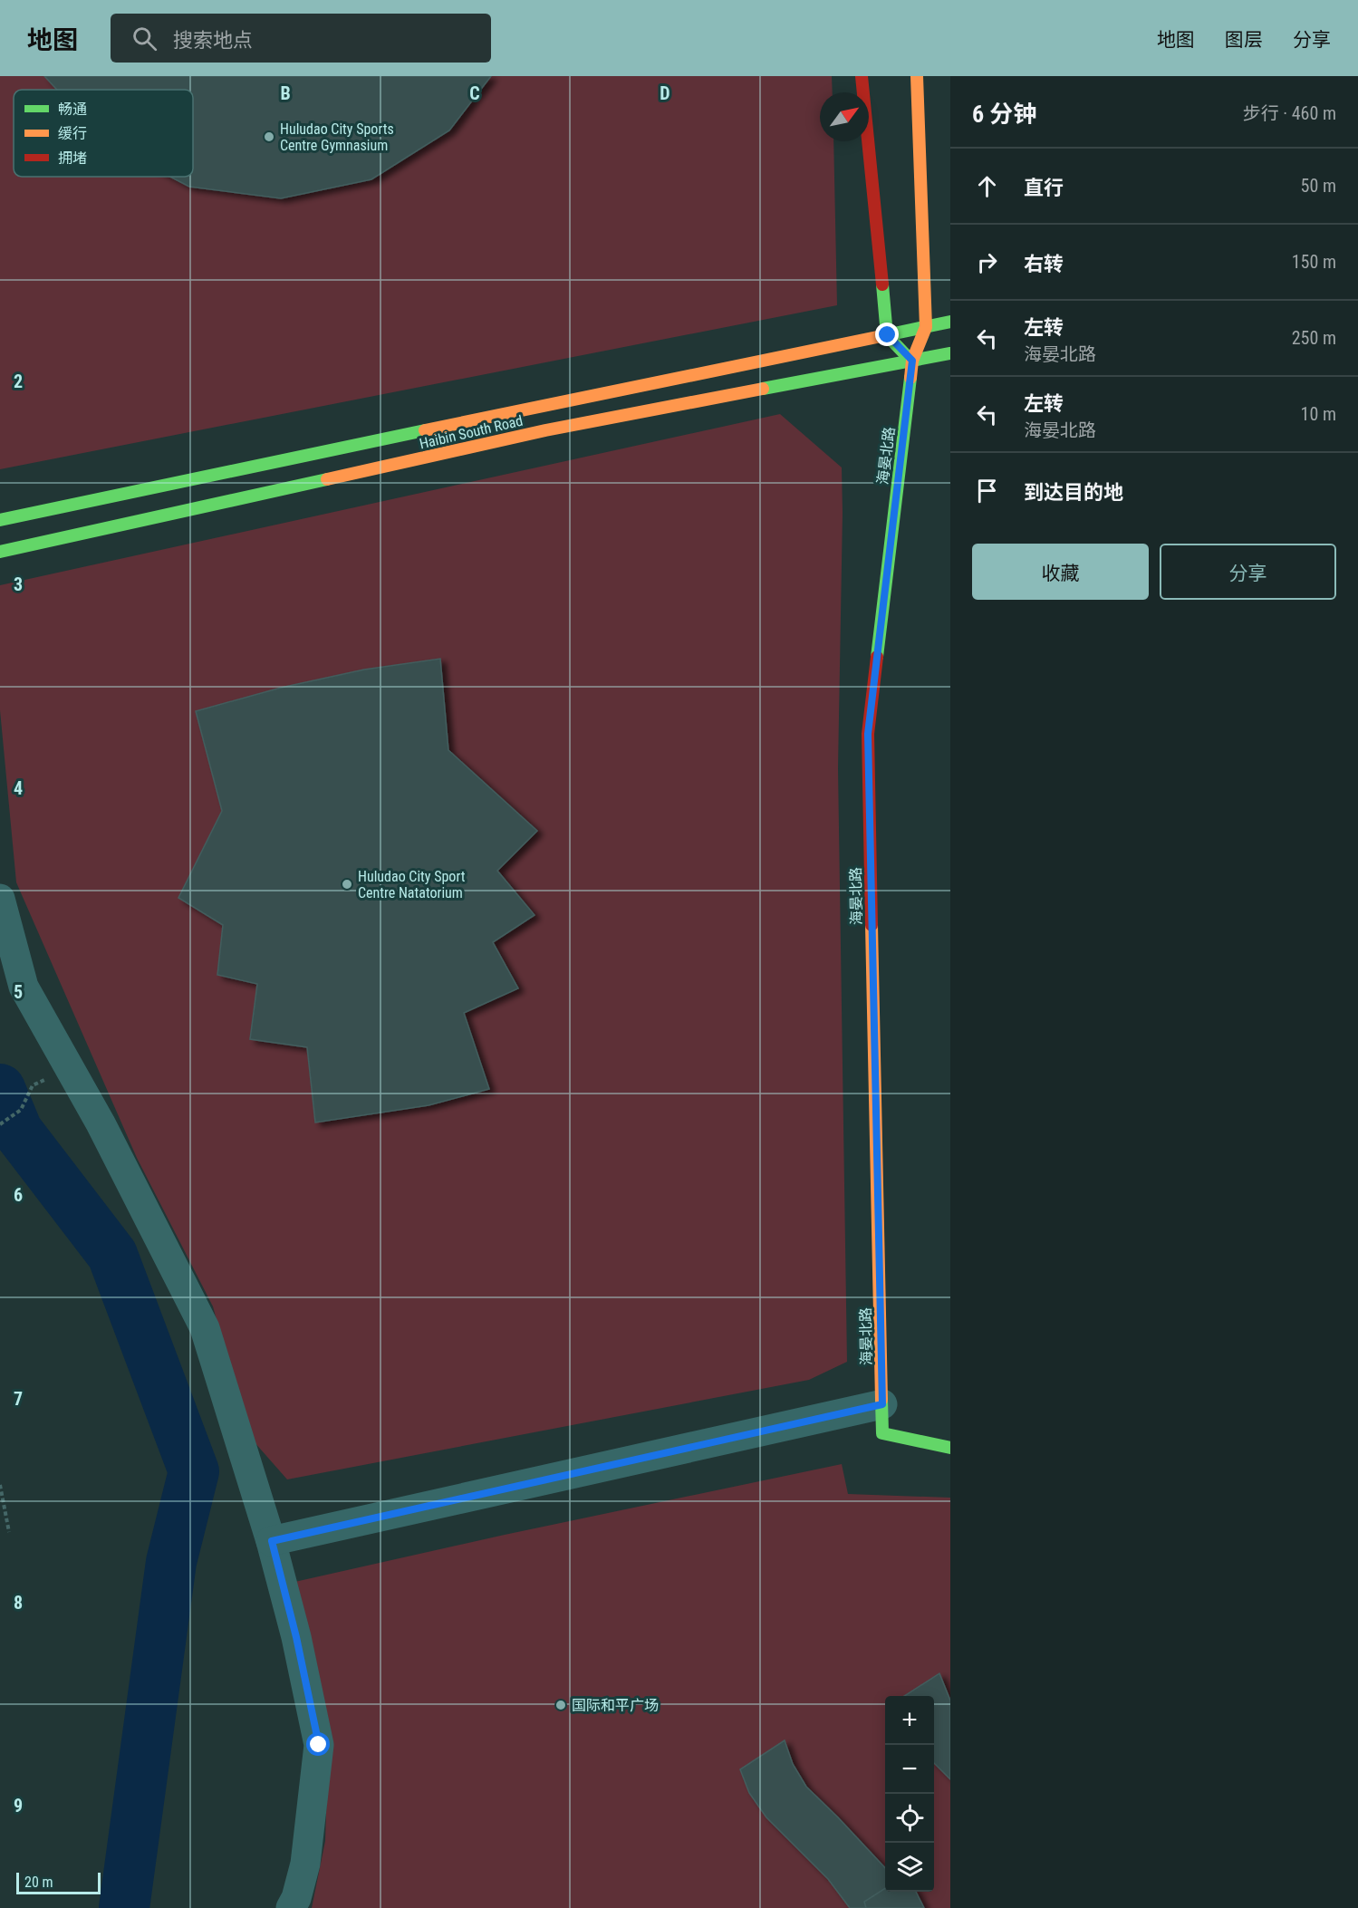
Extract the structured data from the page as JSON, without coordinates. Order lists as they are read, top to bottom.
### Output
{
  "streets": {
    "main road": ["Haibin South Road", "海晏北路"]
  },
  "crossings": [
    ["Haibin South Road", "海晏北路"]
  ],
  "places": ["Huludao City Sports Centre Gymnasium", "Huludao City Sport Centre Natatorium", "国际和平广场"],
  "legend": ["畅通", "缓行", "拥堵"],
  "scale_bar": "20 m",
  "north": "top right",
  "page": {
    "header": "地图",
    "search": "搜索地点",
    "nav": ["地图", "图层", "分享"],
    "heading": ["6 分钟", "步行 · 460 m"],
    "list": [
      ["直行", "50 m"],
      ["右转", "150 m"],
      ["左转", "海晏北路", "250 m"],
      ["左转", "海晏北路", "10 m"],
      "到达目的地"
    ],
    "buttons": ["收藏", "分享"],
    "map_buttons": ["+", "−"],
    "scale": "20 m"
  },
  "grid": {
    "columns": ["B", "C", "D"],
    "rows": [
      "2",
      "3",
      "4",
      "5",
      "6",
      "7",
      "8",
      "9"
    ]
  }
}
